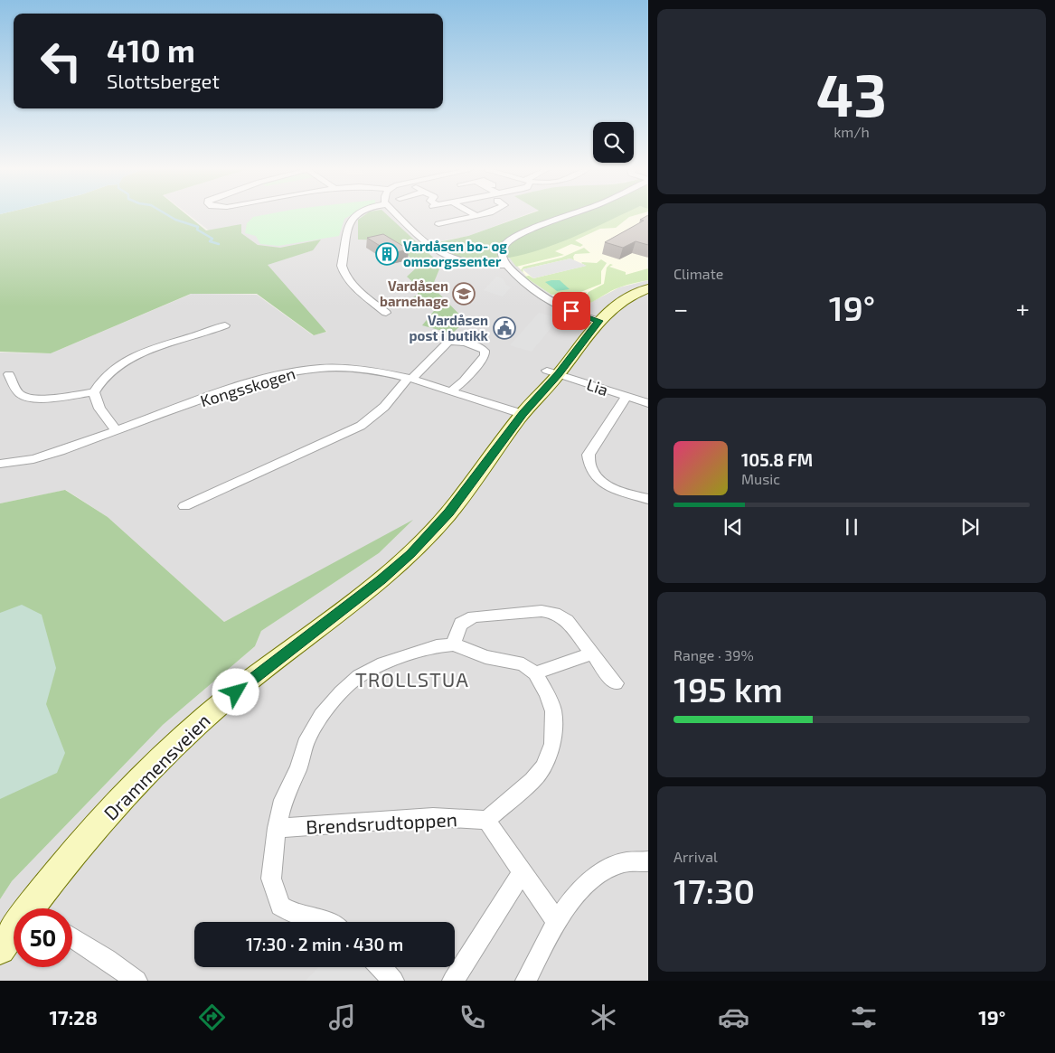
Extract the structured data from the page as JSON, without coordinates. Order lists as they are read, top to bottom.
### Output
{
  "streets": {
    "main road": ["Drammensveien"],
    "street": ["Kongsskogen", "Lia", "Brendsrudtoppen"]
  },
  "crossings": [
    ["Kongsskogen", "Drammensveien"],
    ["Lia", "Drammensveien"]
  ],
  "districts": ["TROLLSTUA"],
  "places": {
    "building": ["Vardåsen bo- og omsorgssenter"],
    "school or university": ["Vardåsen barnehage"],
    "public building": ["Vardåsen post i butikk"]
  },
  "page": {
    "tile": [
      ["43", "km/h"],
      "Climate",
      ["Range · 39%", "195 km"],
      ["Arrival", "17:30"]
    ],
    "turn": ["410 m", "Slottsberget"],
    "heat": ["−", "19°", "+"],
    "song": ["105.8 FM", "Music"],
    "limit": "50",
    "trip": "17:30 · 2 min · 430 m",
    "tabs": ["17:28", "19°"]
  }
}
